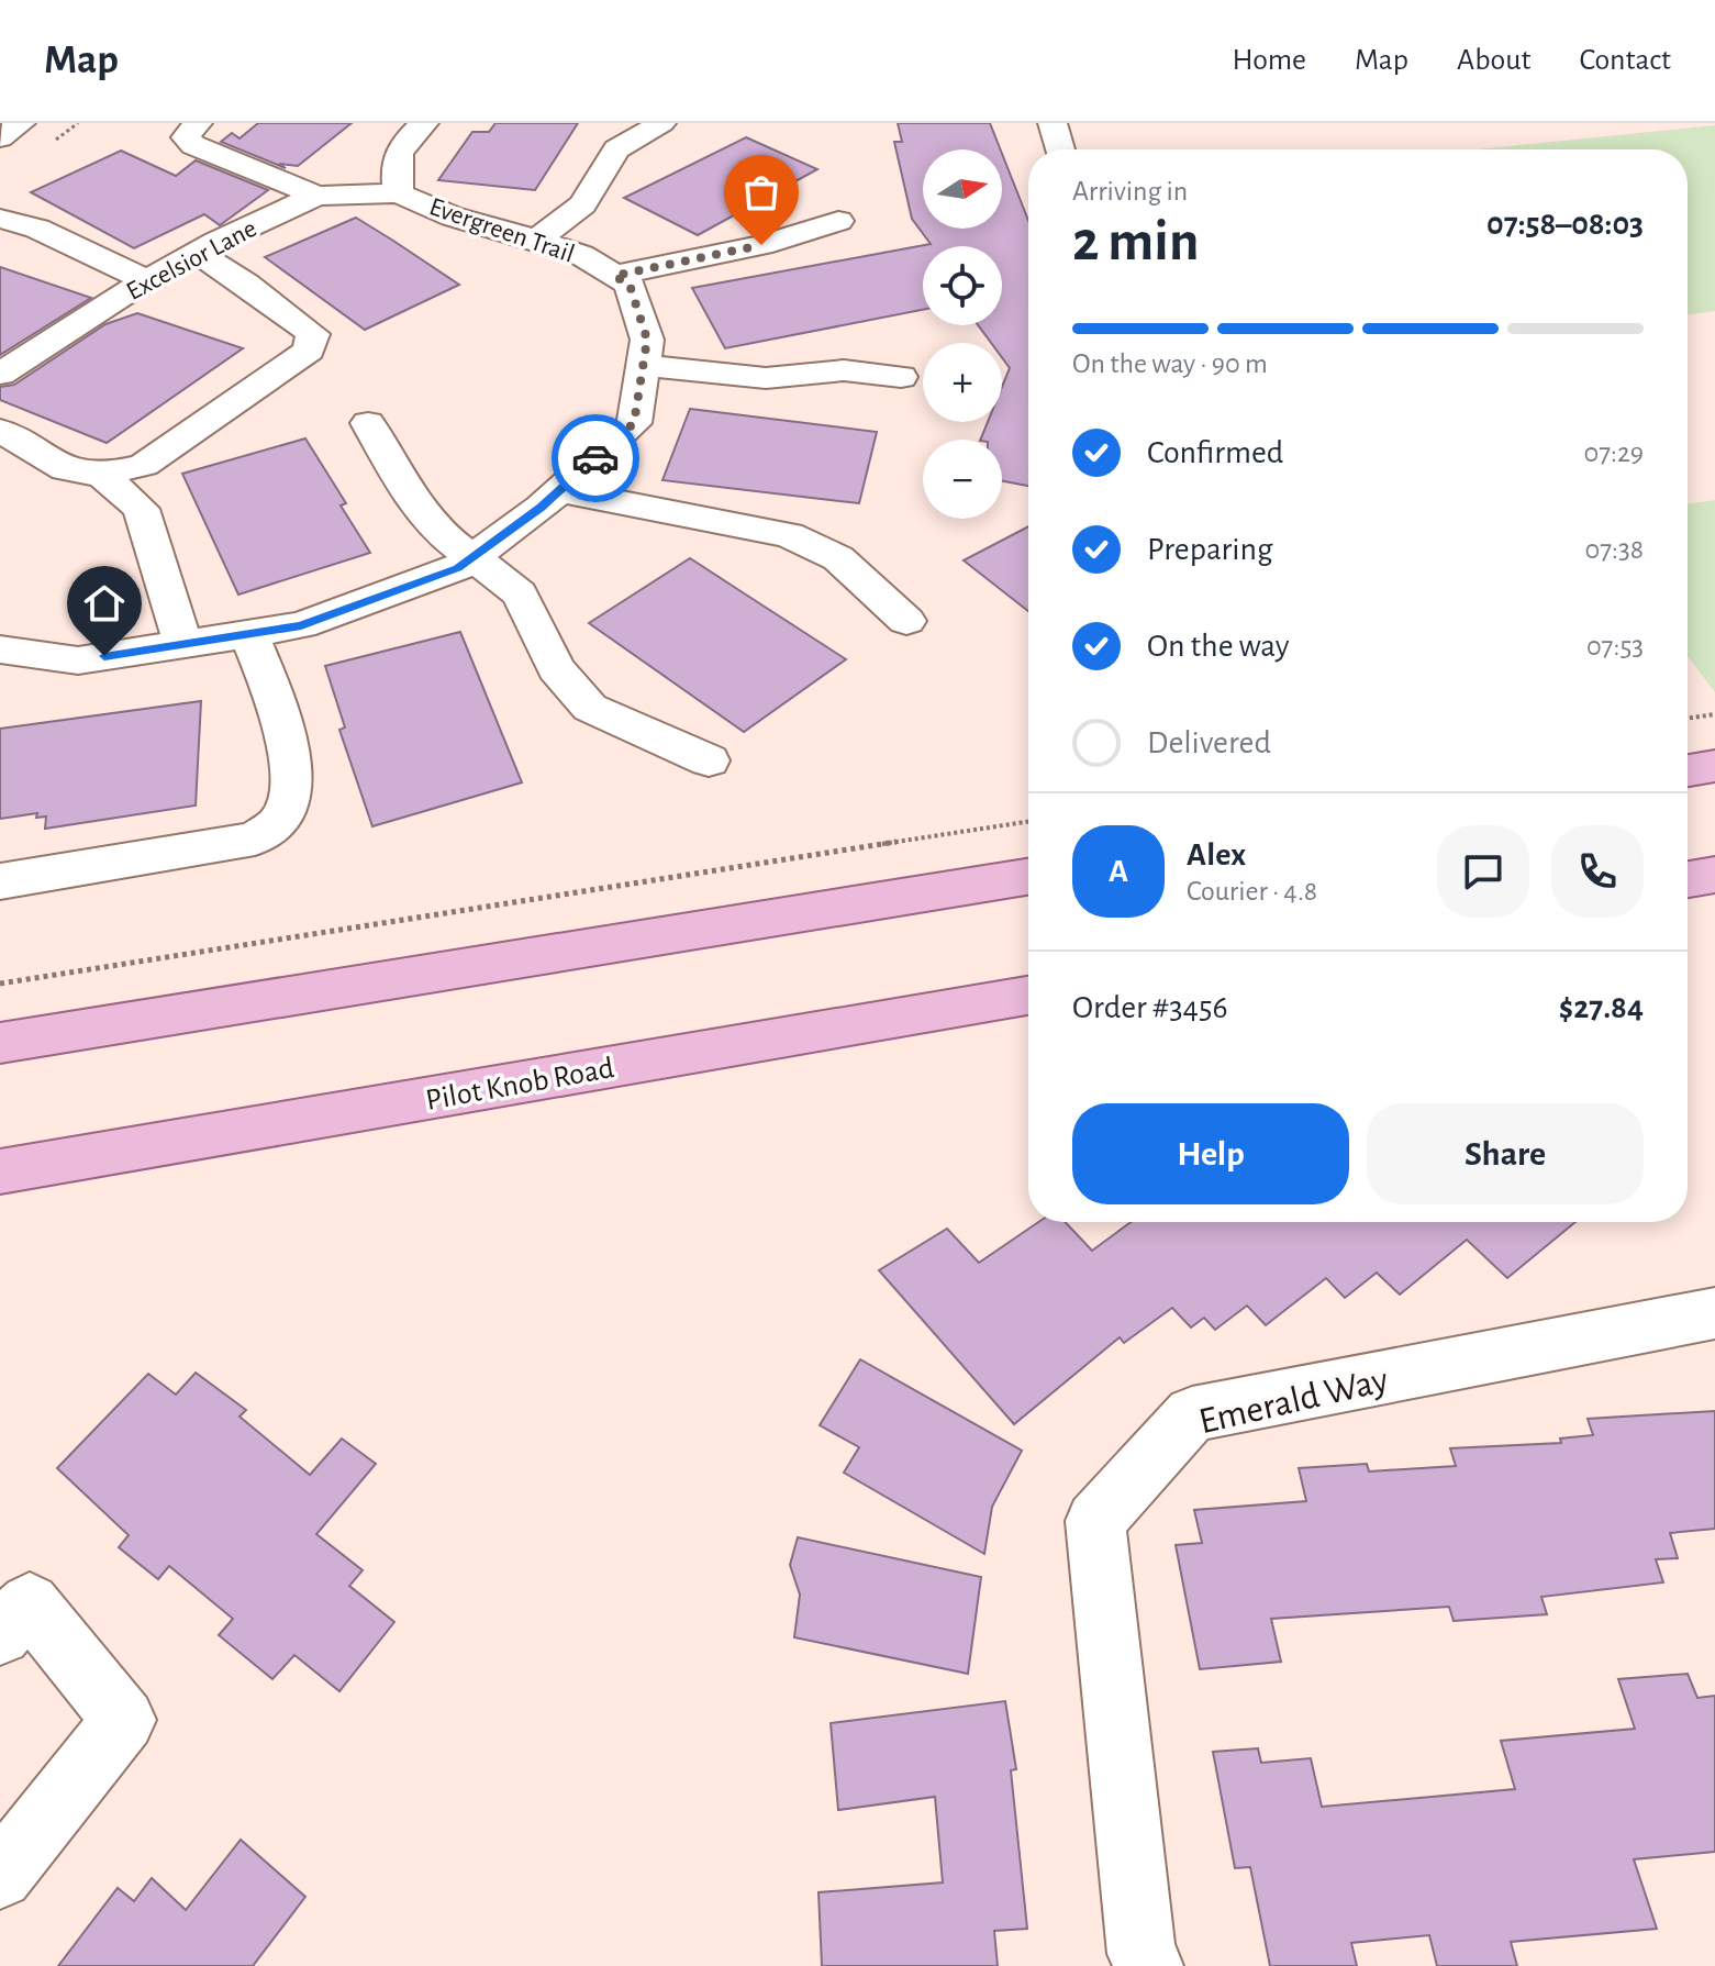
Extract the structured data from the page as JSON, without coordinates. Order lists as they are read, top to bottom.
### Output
{
  "streets": {
    "main road": ["Pilot Knob Road"],
    "street": ["Evergreen Trail", "Excelsior Lane", "Emerald Way"]
  },
  "crossings": [
    ["Evergreen Trail", "Excelsior Lane"]
  ],
  "north": "right",
  "page": {
    "header": "Map",
    "nav": [
      "Home",
      "Map",
      "About",
      "Contact"
    ],
    "map_buttons": ["+", "−"],
    "heading": ["2 min", "Arriving in", "07:58–08:03"],
    "panel": [
      "Alex",
      "Courier · 4.8",
      "Order #3456",
      "$27.84"
    ],
    "bar": "On the way · 90 m",
    "list": [
      ["Confirmed", "07:29"],
      ["Preparing", "07:38"],
      ["On the way", "07:53"],
      "Delivered"
    ],
    "round": "A",
    "buttons": ["Help", "Share"]
  }
}
